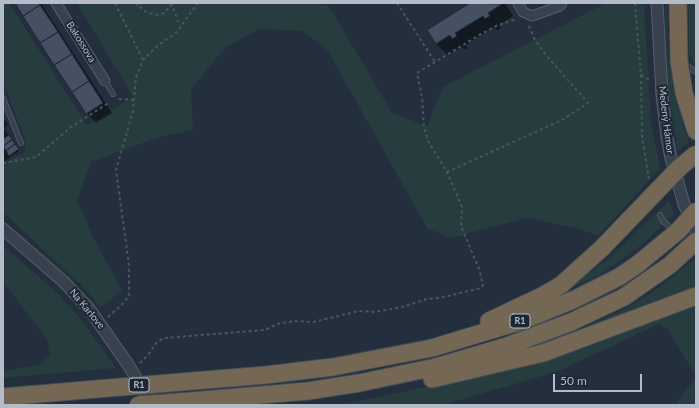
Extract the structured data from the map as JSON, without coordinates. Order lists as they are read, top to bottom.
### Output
{
  "streets": {
    "highway": ["R1"],
    "street": ["Bakossova", "Medený Hámor", "Na Karlove"]
  },
  "crossings": [
    ["Medený Hámor", "R1"]
  ],
  "scale_bar": "50 m"
}
